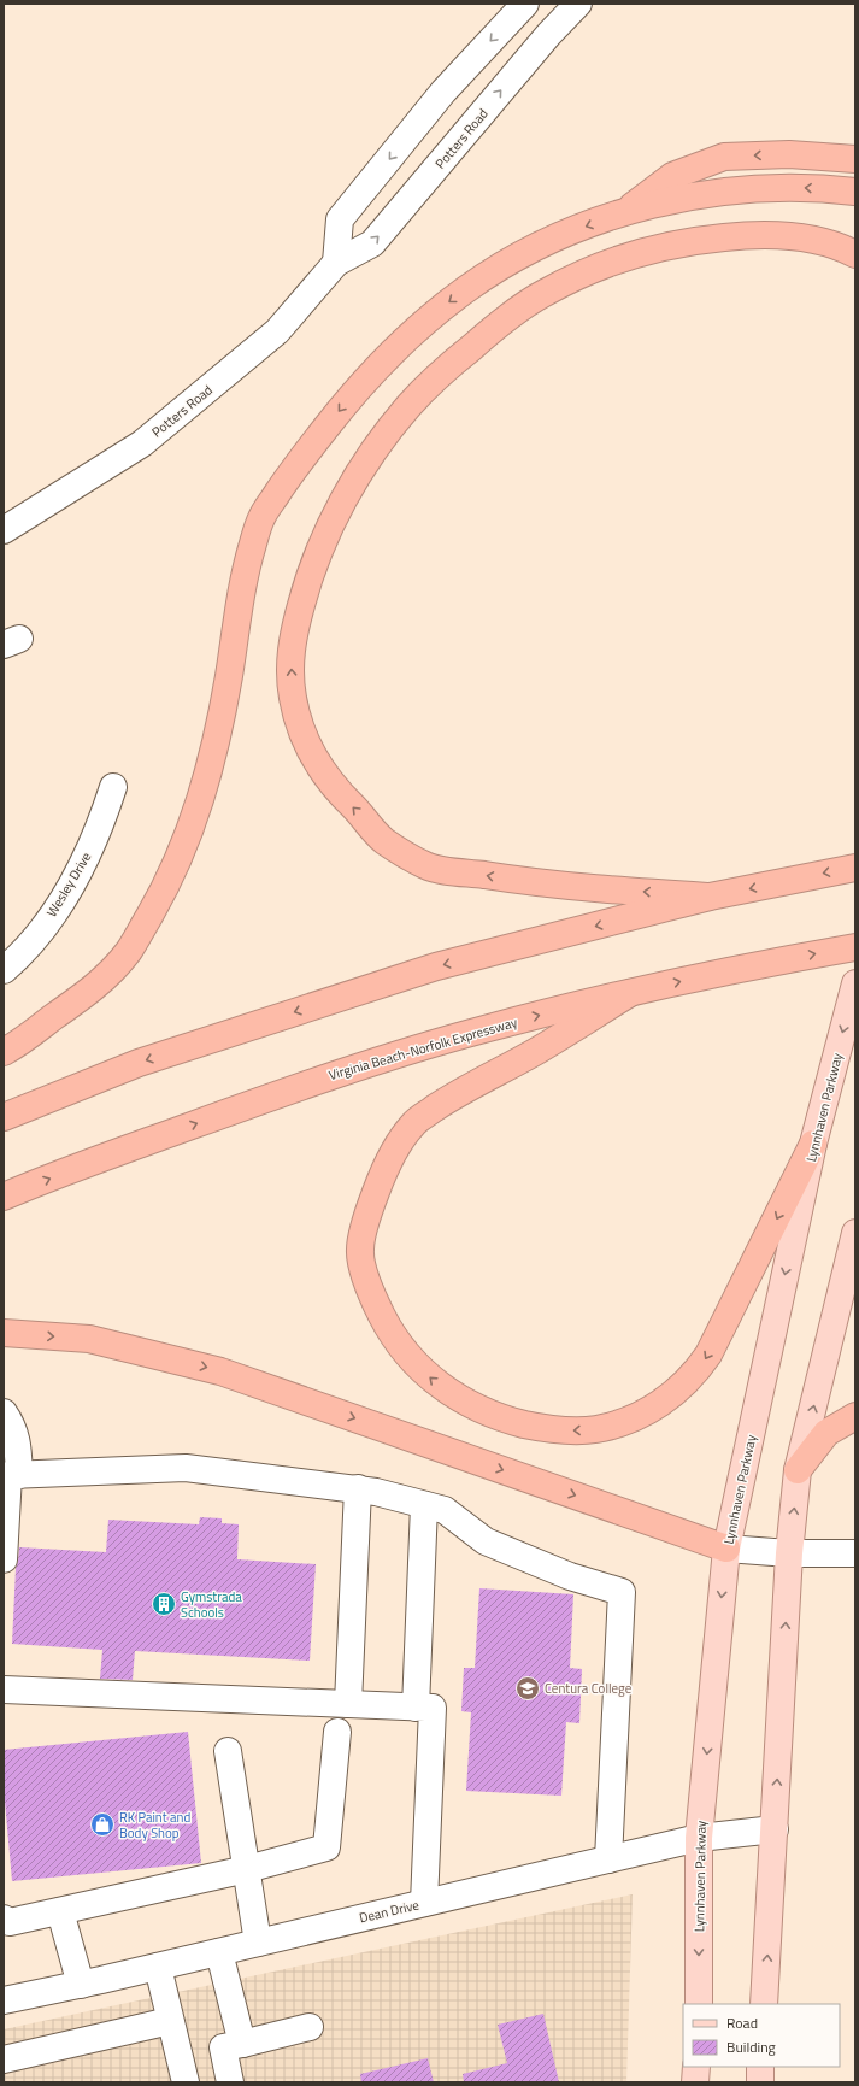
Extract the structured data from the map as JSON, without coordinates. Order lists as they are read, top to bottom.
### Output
{
  "streets": {
    "highway": ["Virginia Beach-Norfolk Expressway"],
    "main road": ["Lynnhaven Parkway"],
    "street": ["Potters Road", "Wesley Drive", "Dean Drive"]
  },
  "crossings": [
    ["Lynnhaven Parkway", "Dean Drive"]
  ],
  "places": {
    "building": ["Gymstrada Schools"],
    "school or university": ["Centura College"],
    "shop": ["RK Paint and Body Shop"]
  },
  "legend": ["Road", "Building"]
}
